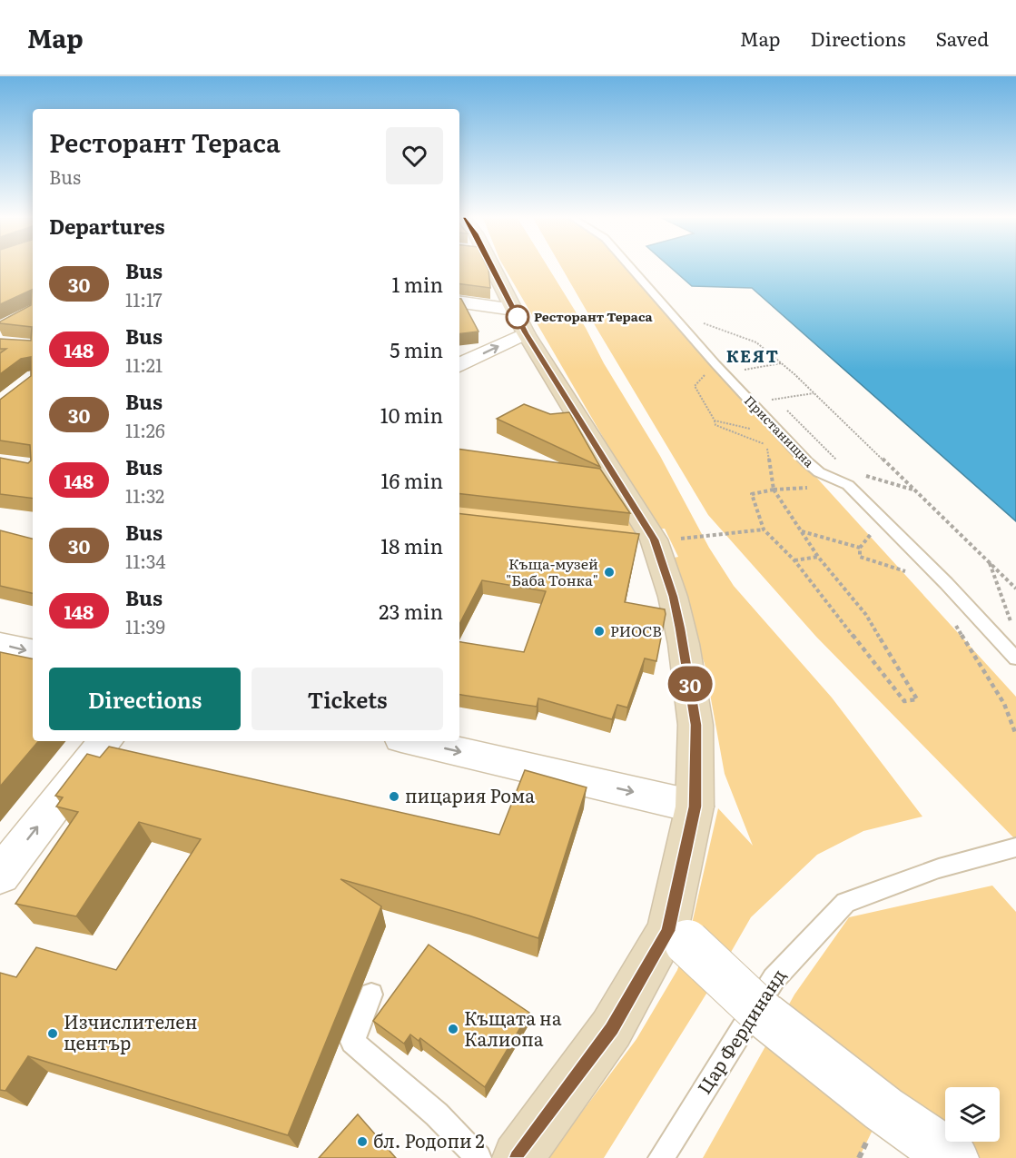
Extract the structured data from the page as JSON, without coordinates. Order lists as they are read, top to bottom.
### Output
{
  "streets": {
    "lane": ["Пристанищна", "Цар Фердинанд"]
  },
  "districts": ["КЕЯТ"],
  "places": [
    "Ресторант Тераса",
    "Къща-музей \"Баба Тонка\"",
    "РИОСВ",
    "пицария Рома",
    "Къщата на Калиопа",
    "Изчислителен център",
    "бл. Родопи 2"
  ],
  "lines": ["bus line 30"],
  "page": {
    "header": "Map",
    "nav": ["Map", "Directions", "Saved"],
    "on_map": "30",
    "heading": [
      ["Ресторант Тераса", "Bus"],
      "Departures"
    ],
    "list": [
      {
        "mark": "30",
        "name": "Bus",
        "note": "11:17",
        "value": "1 min"
      },
      {
        "mark": "148",
        "name": "Bus",
        "note": "11:21",
        "value": "5 min"
      },
      {
        "mark": "30",
        "name": "Bus",
        "note": "11:26",
        "value": "10 min"
      },
      {
        "mark": "148",
        "name": "Bus",
        "note": "11:32",
        "value": "16 min"
      },
      {
        "mark": "30",
        "name": "Bus",
        "note": "11:34",
        "value": "18 min"
      },
      {
        "mark": "148",
        "name": "Bus",
        "note": "11:39",
        "value": "23 min"
      }
    ],
    "buttons": ["Directions", "Tickets"]
  }
}
